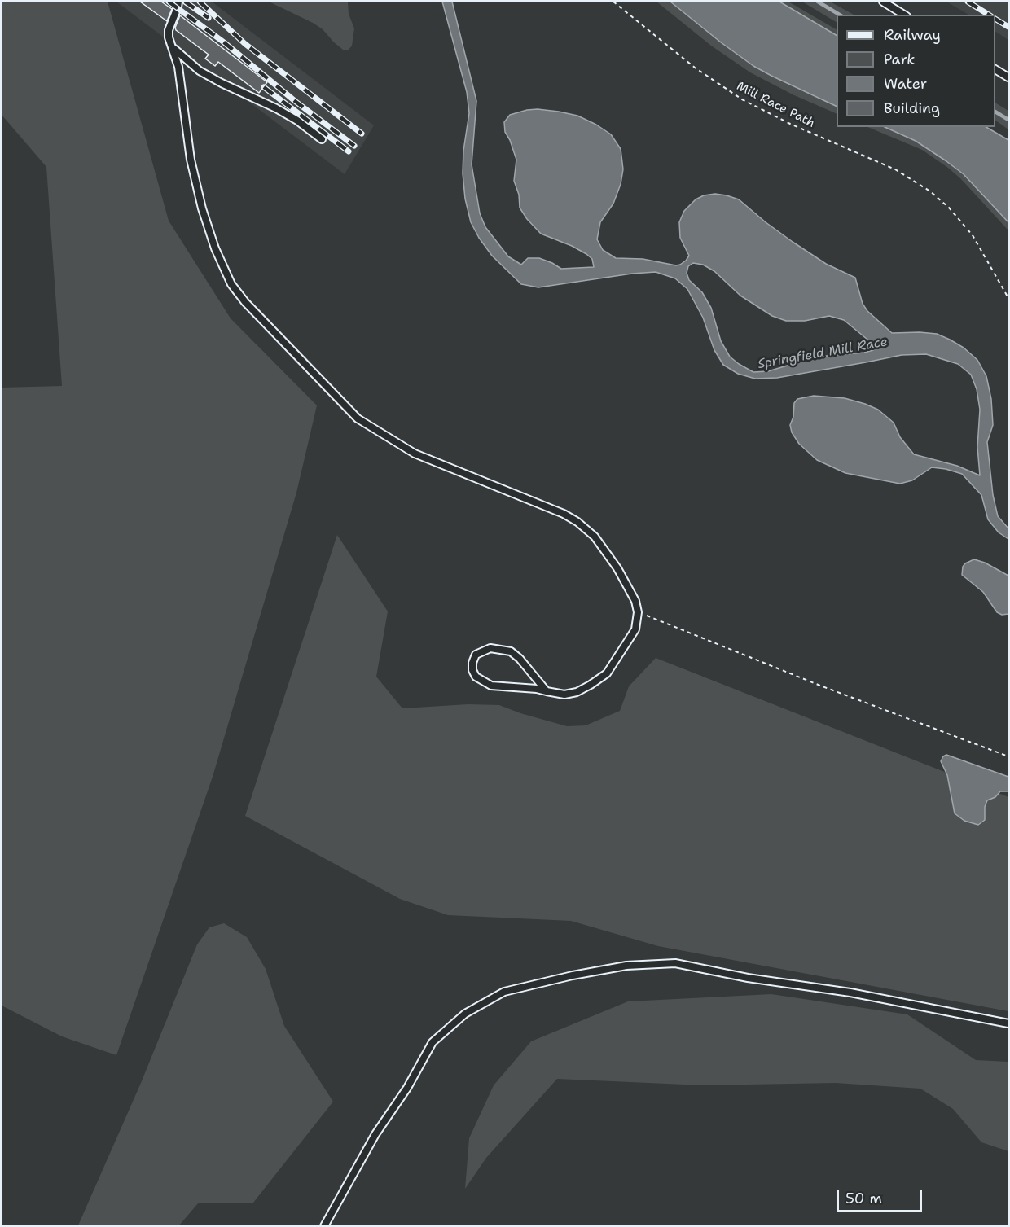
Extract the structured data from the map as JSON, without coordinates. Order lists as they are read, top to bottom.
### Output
{
  "streets": {
    "path": ["Mill Race Path"]
  },
  "water": ["Springfield Mill Race"],
  "legend": [
    "Railway",
    "Park",
    "Water",
    "Building"
  ],
  "scale_bar": "50 m"
}
